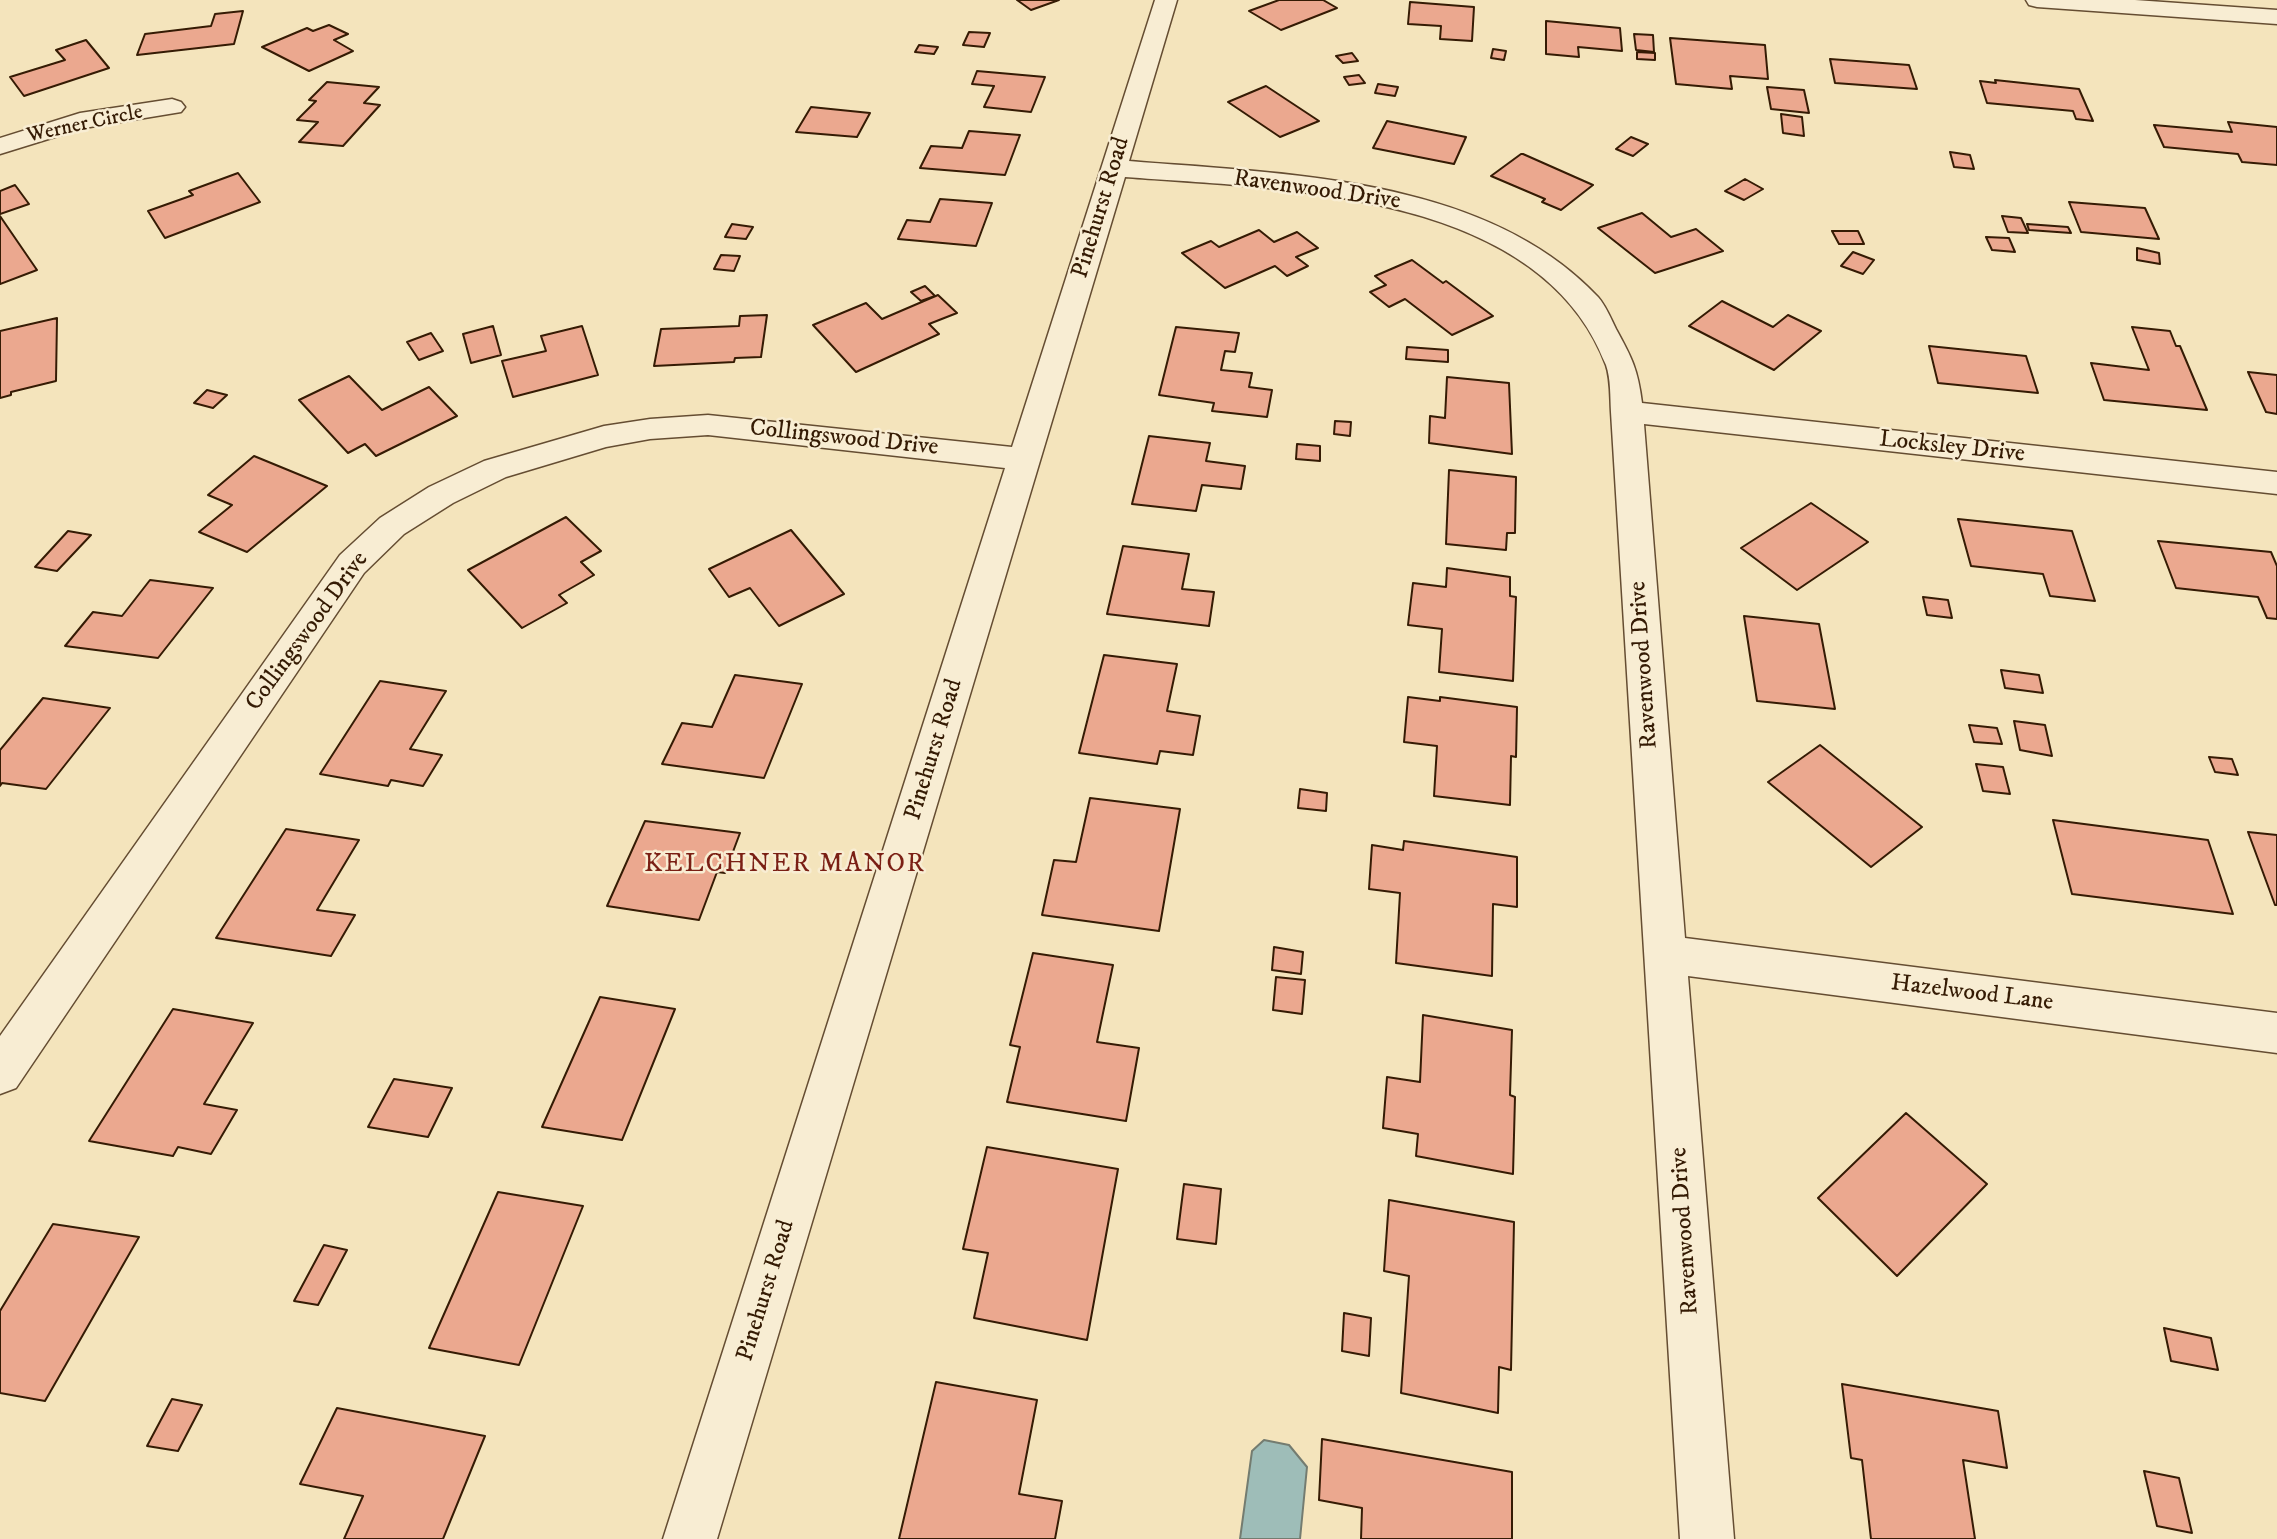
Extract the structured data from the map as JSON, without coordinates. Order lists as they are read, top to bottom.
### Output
{
  "streets": {
    "street": [
      "Werner Circle",
      "Ravenwood Drive",
      "Pinehurst Road",
      "Collingswood Drive",
      "Locksley Drive",
      "Hazelwood Lane"
    ]
  },
  "crossings": [
    ["Ravenwood Drive", "Pinehurst Road"],
    ["Ravenwood Drive", "Locksley Drive"],
    ["Ravenwood Drive", "Hazelwood Lane"],
    ["Pinehurst Road", "Collingswood Drive"]
  ],
  "districts": ["KELCHNER MANOR"]
}
